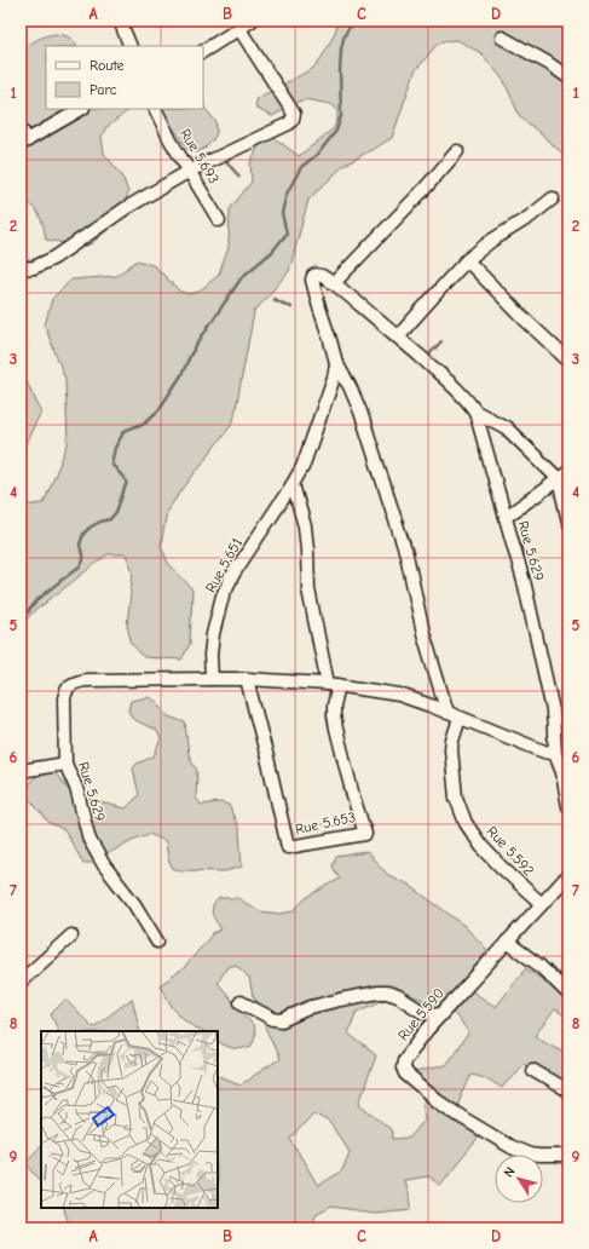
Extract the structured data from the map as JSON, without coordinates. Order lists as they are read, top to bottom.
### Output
{
  "streets": {
    "street": [
      "Rue 5.693",
      "Rue 5.629",
      "Rue 5.651",
      "Rue 5.653",
      "Rue 5.592",
      "Rue 5.590"
    ]
  },
  "crossings": [
    ["Rue 5.629", "Rue 5.651"],
    ["Rue 5.592", "Rue 5.590"]
  ],
  "legend": ["Route", "Parc"],
  "north": "top left",
  "grid": {
    "columns": [
      "A",
      "B",
      "C",
      "D"
    ],
    "rows": [
      "1",
      "2",
      "3",
      "4",
      "5",
      "6",
      "7",
      "8",
      "9"
    ]
  }
}
